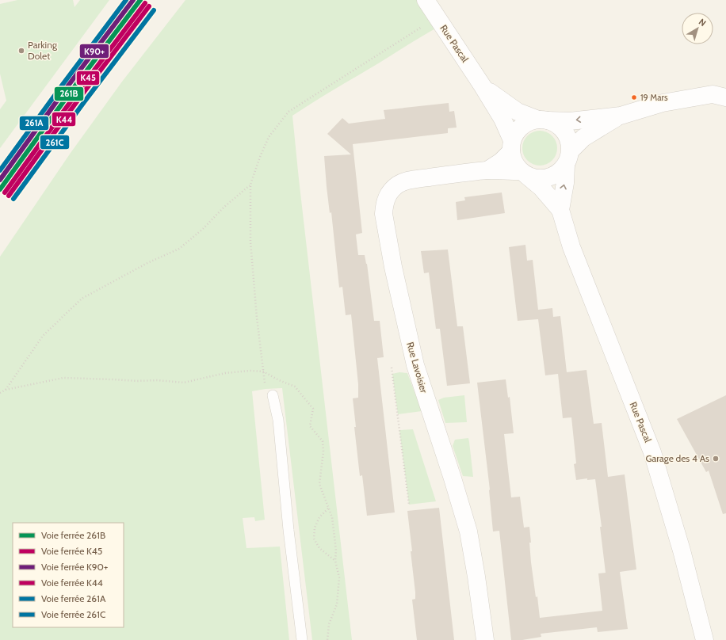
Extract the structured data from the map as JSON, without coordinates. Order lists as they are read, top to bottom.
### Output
{
  "streets": {
    "street": ["Rue Pascal", "Rue Lavoisier"]
  },
  "crossings": [
    ["Rue Pascal", "Rue Lavoisier"]
  ],
  "places": ["Parking Dolet", "19 Mars", "Garage des 4 As"],
  "lines": [
    "rail line 261B",
    "rail line K90+",
    "rail line 261A",
    "rail line K45",
    "rail line K44",
    "rail line 261C"
  ],
  "legend": [
    "Voie ferrée 261B",
    "Voie ferrée K45",
    "Voie ferrée K90+",
    "Voie ferrée K44",
    "Voie ferrée 261A",
    "Voie ferrée 261C"
  ],
  "north": "top right"
}
